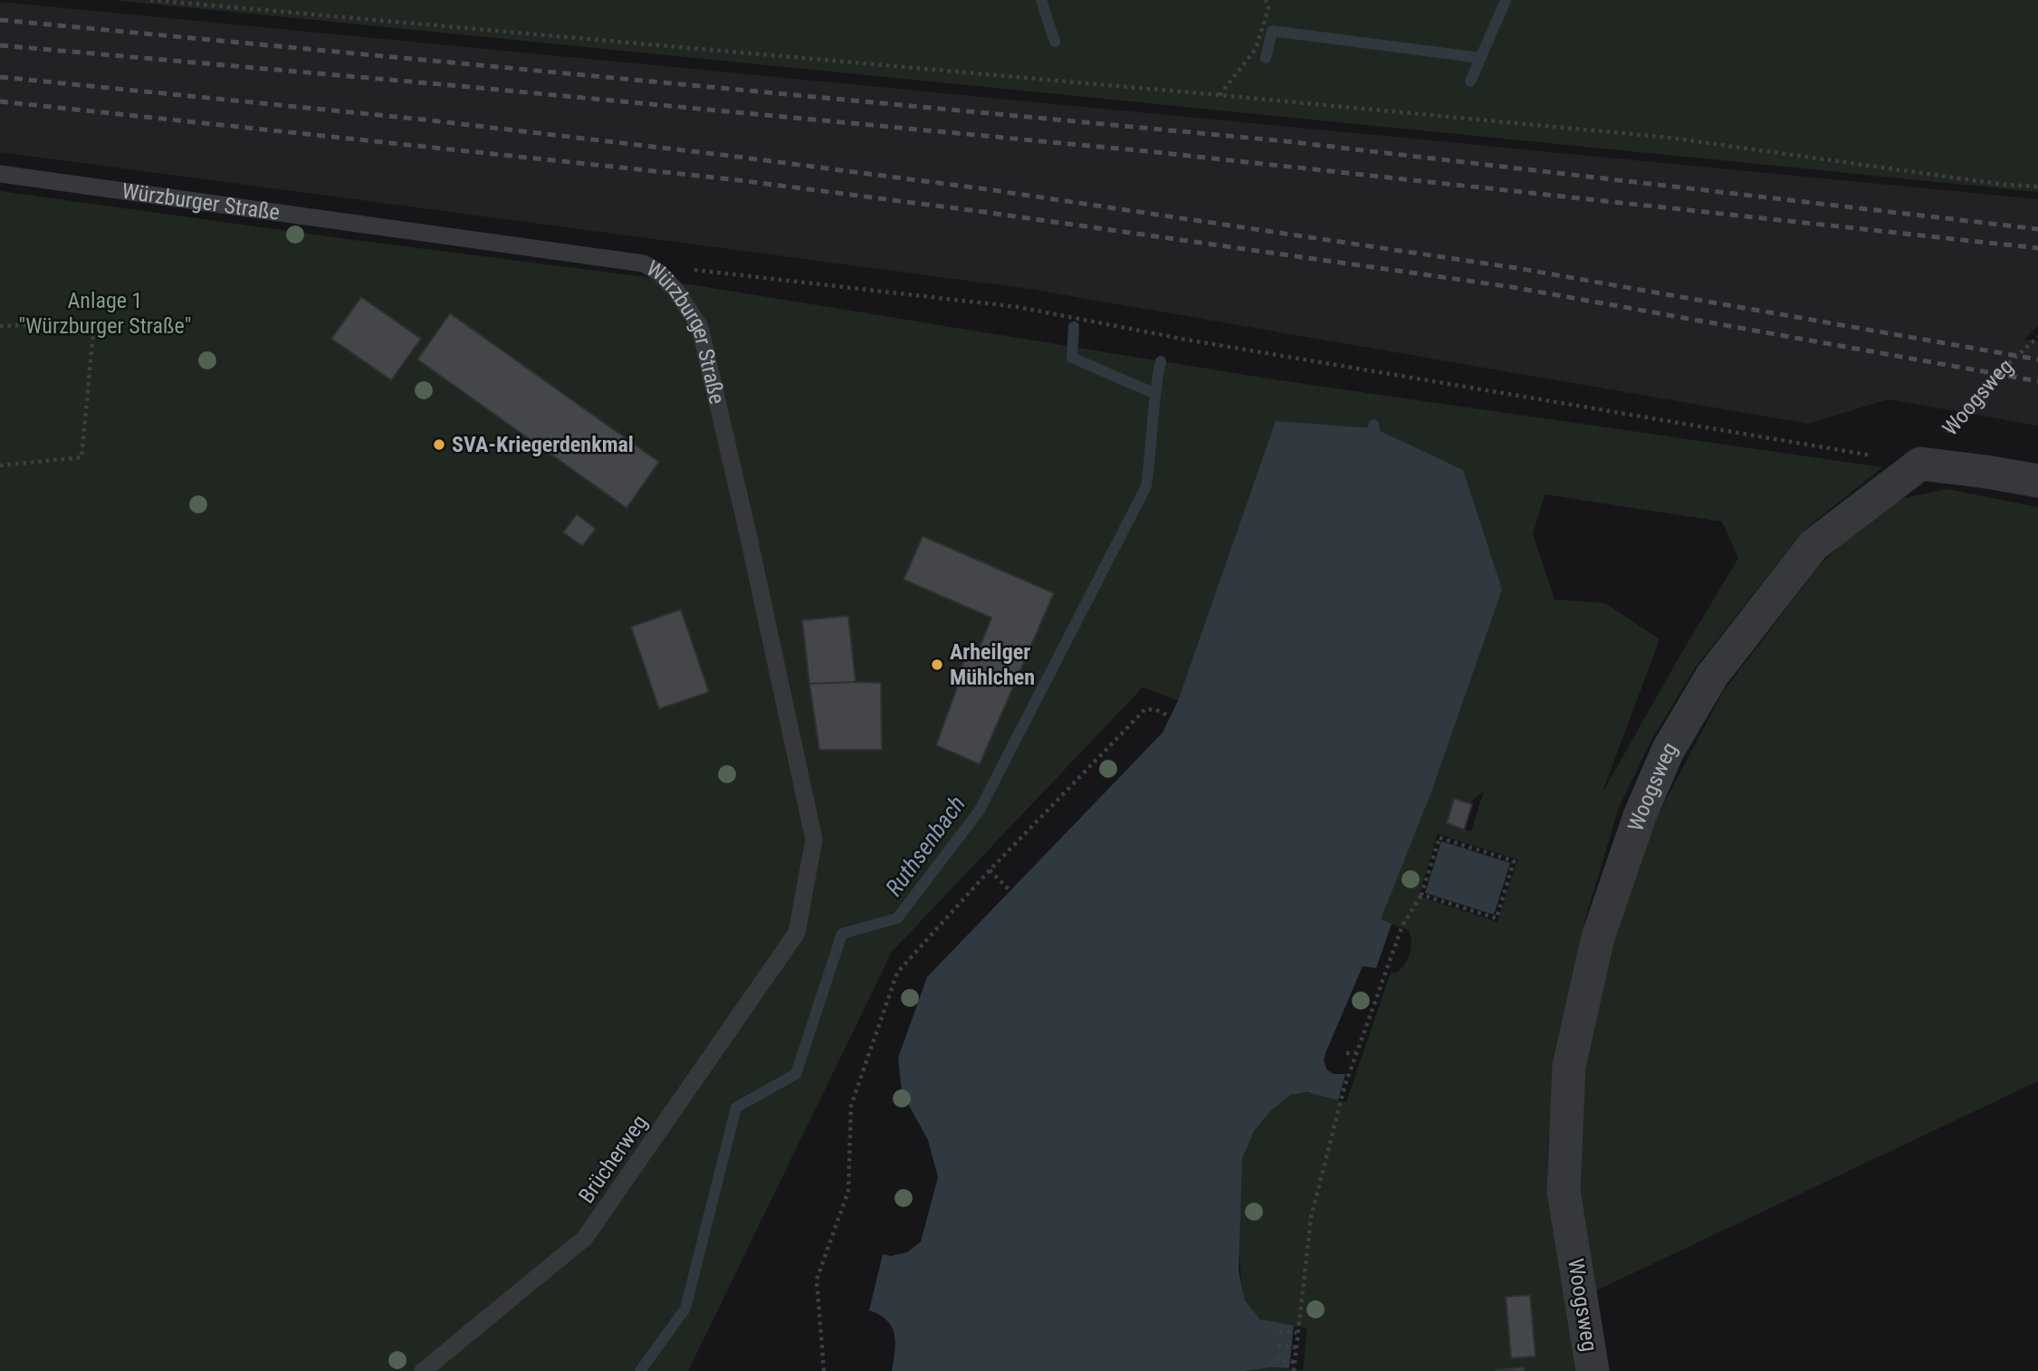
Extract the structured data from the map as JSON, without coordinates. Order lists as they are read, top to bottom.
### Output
{
  "streets": {
    "street": ["Woogsweg"],
    "lane": ["Würzburger Straße", "Brücherweg"]
  },
  "crossings": [
    ["Würzburger Straße", "Brücherweg"]
  ],
  "water": ["Ruthsenbach"],
  "parks": ["Anlage 1 \"Würzburger Straße\""],
  "places": ["SVA-Kriegerdenkmal", "Arheilger Mühlchen"]
}
